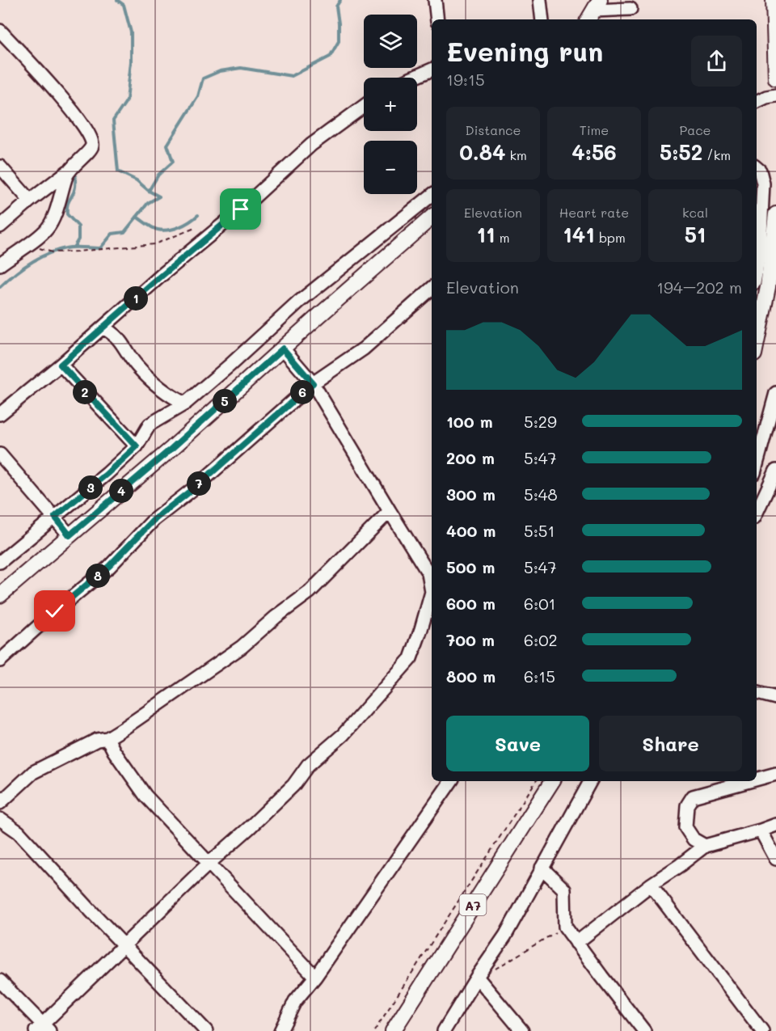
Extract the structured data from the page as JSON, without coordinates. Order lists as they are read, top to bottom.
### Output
{
  "streets": {
    "main road": ["A7"]
  },
  "page": {
    "map_buttons": ["+", "−"],
    "heading": ["Evening run", "19:15"],
    "stats": [
      ["Distance", "0.84 km"],
      ["Time", "4:56"],
      ["Pace", "5:52 /km"],
      ["Elevation", "11 m"],
      ["Heart rate", "141 bpm"],
      ["kcal", "51"]
    ],
    "chart": ["Elevation", "194–202 m"],
    "pins": [
      "1",
      "2",
      "6",
      "5",
      "7",
      "3",
      "4",
      "8"
    ],
    "list": [
      {
        "name": "100 m",
        "note": "5:29"
      },
      {
        "name": "200 m",
        "note": "5:47"
      },
      {
        "name": "300 m",
        "note": "5:48"
      },
      {
        "name": "400 m",
        "note": "5:51"
      },
      {
        "name": "500 m",
        "note": "5:47"
      },
      {
        "name": "600 m",
        "note": "6:01"
      },
      {
        "name": "700 m",
        "note": "6:02"
      },
      {
        "name": "800 m",
        "note": "6:15"
      }
    ],
    "buttons": ["Save", "Share"]
  }
}
